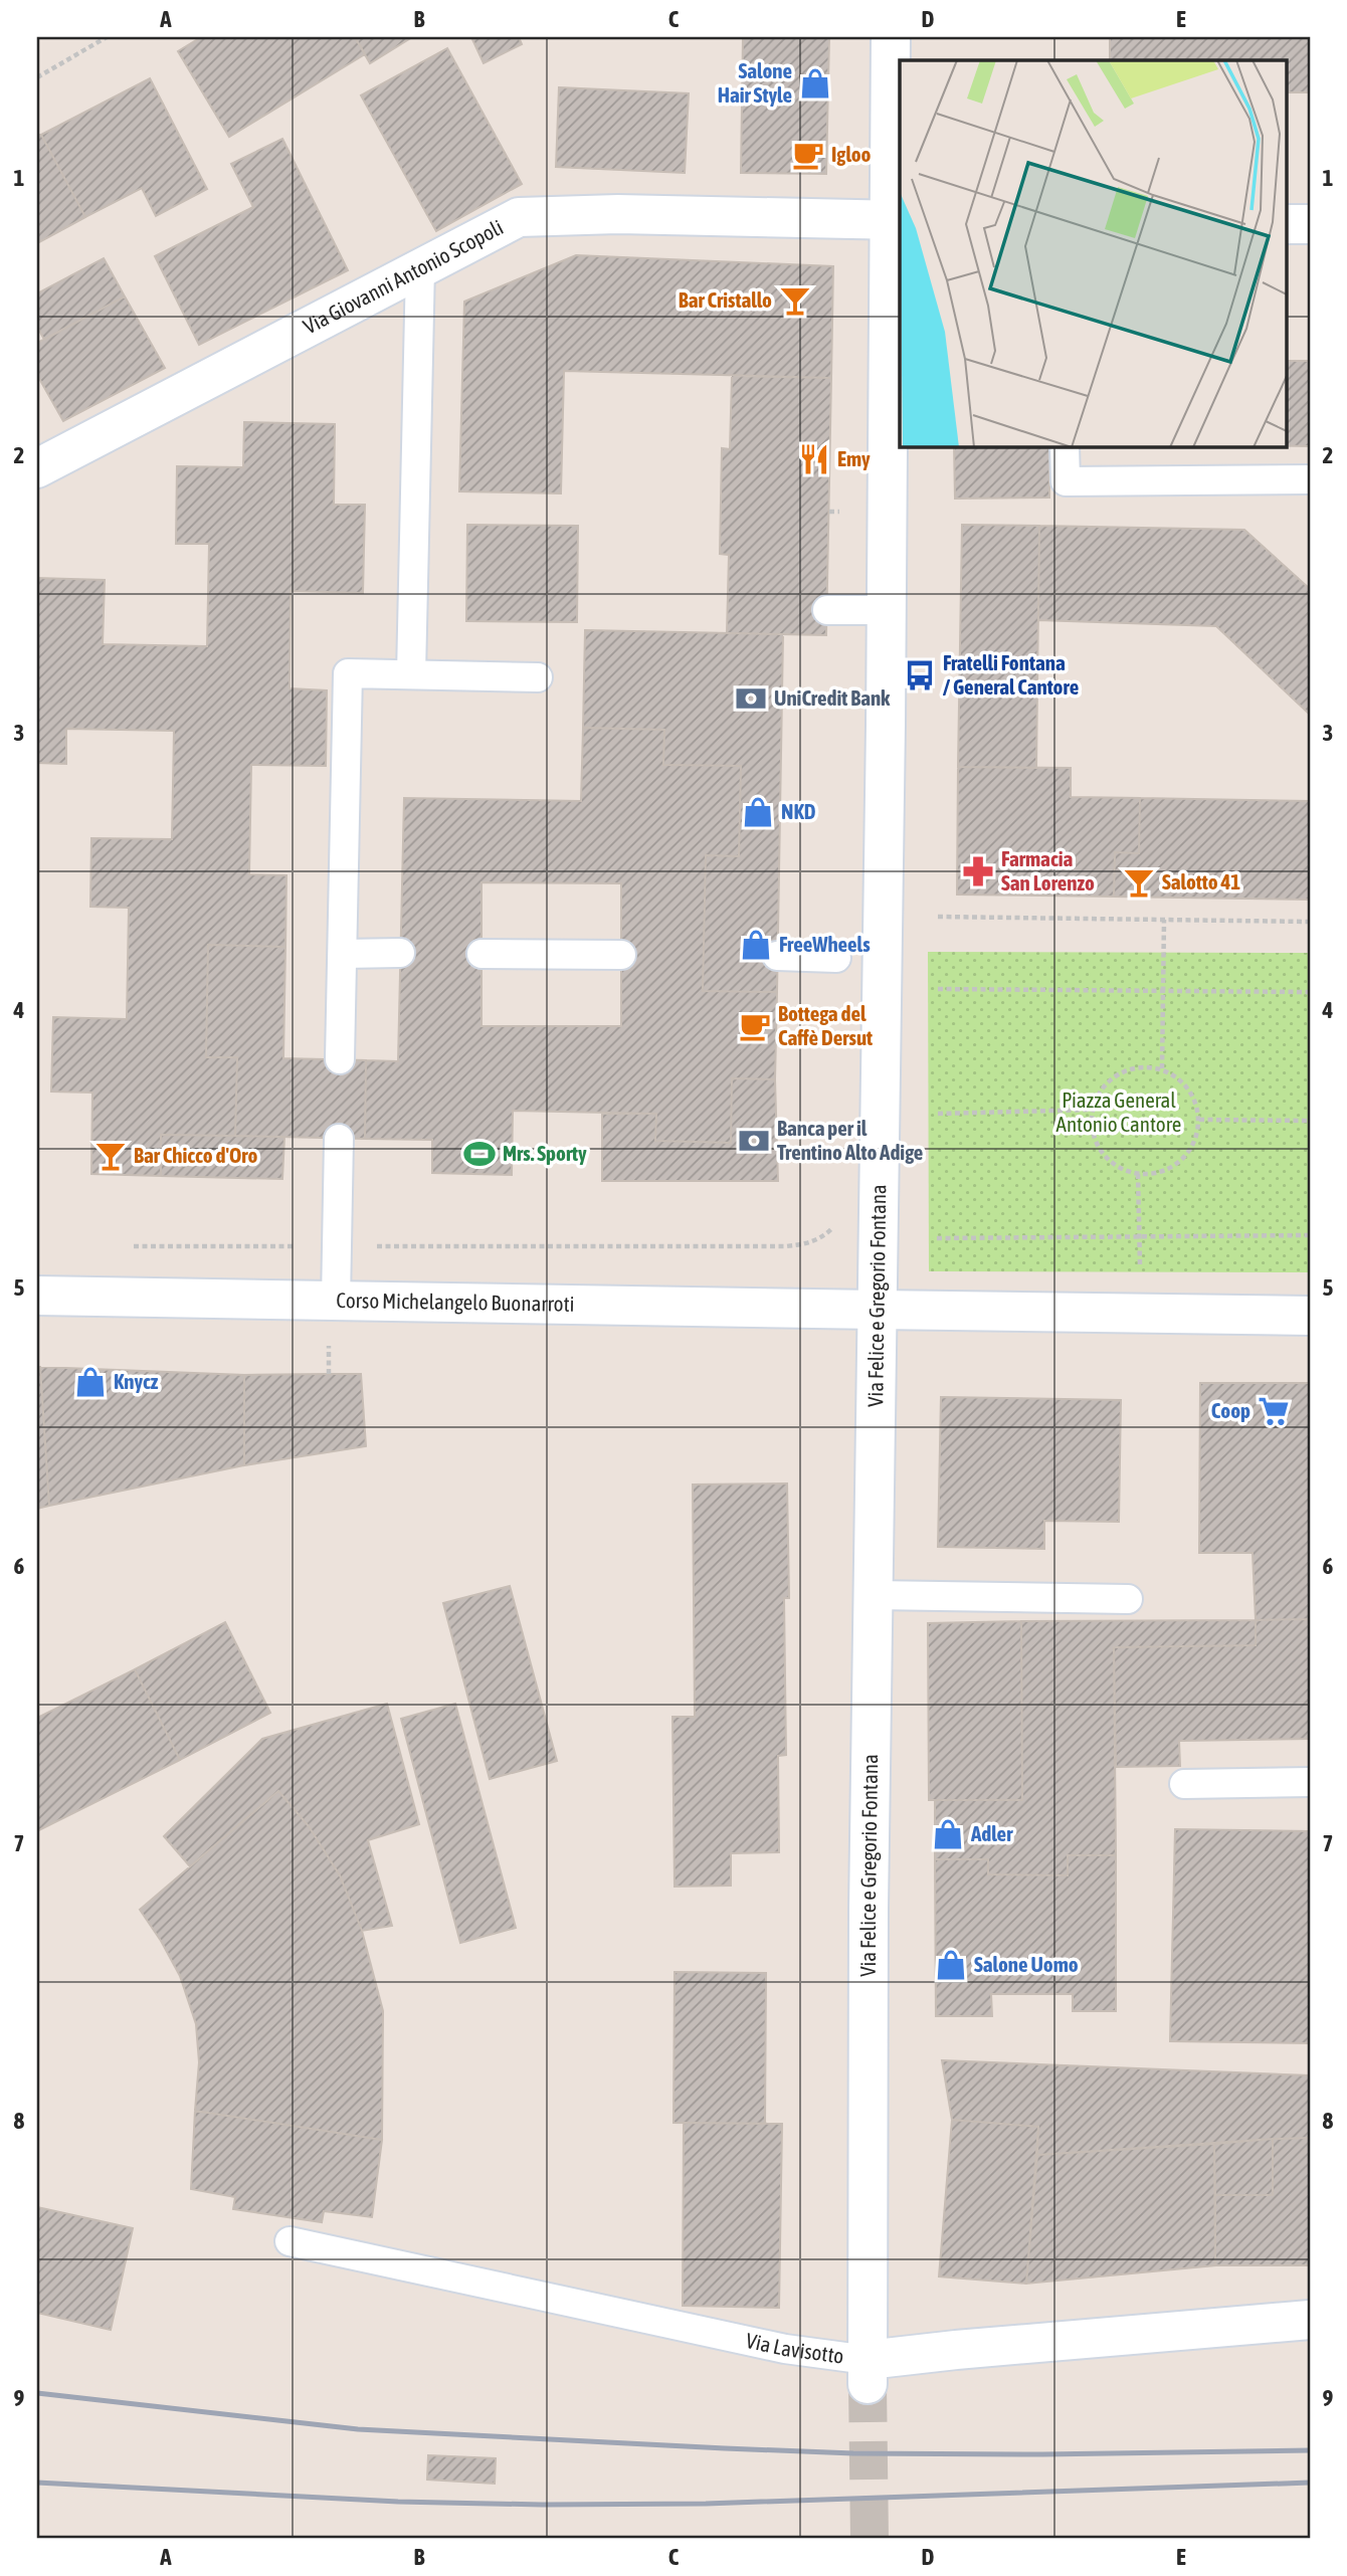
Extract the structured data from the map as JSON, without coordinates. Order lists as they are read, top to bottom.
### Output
{
  "streets": {
    "street": [
      "Via Giovanni Antonio Scopoli",
      "Via Felice e Gregorio Fontana",
      "Corso Michelangelo Buonarroti",
      "Via Lavisotto"
    ]
  },
  "crossings": [
    ["Via Giovanni Antonio Scopoli", "Via Felice e Gregorio Fontana"],
    ["Via Felice e Gregorio Fontana", "Corso Michelangelo Buonarroti"],
    ["Via Felice e Gregorio Fontana", "Via Lavisotto"]
  ],
  "parks": ["Piazza General Antonio Cantore"],
  "places": {
    "shop": [
      "Salone Hair Style",
      "NKD",
      "FreeWheels",
      "Knycz",
      "Adler",
      "Salone Uomo"
    ],
    "cafe": ["Igloo", "Bottega del Caffè Dersut"],
    "bar": ["Bar Cristallo", "Salotto 41", "Bar Chicco d'Oro"],
    "restaurant": ["Emy"],
    "bus stop": ["Fratelli Fontana / General Cantore"],
    "bank": ["UniCredit Bank", "Banca per il Trentino Alto Adige"],
    "pharmacy": ["Farmacia San Lorenzo"],
    "sports": ["Mrs. Sporty"],
    "supermarket": ["Coop"]
  },
  "grid": {
    "columns": [
      "A",
      "B",
      "C",
      "D",
      "E"
    ],
    "rows": [
      "1",
      "2",
      "3",
      "4",
      "5",
      "6",
      "7",
      "8",
      "9"
    ]
  }
}
